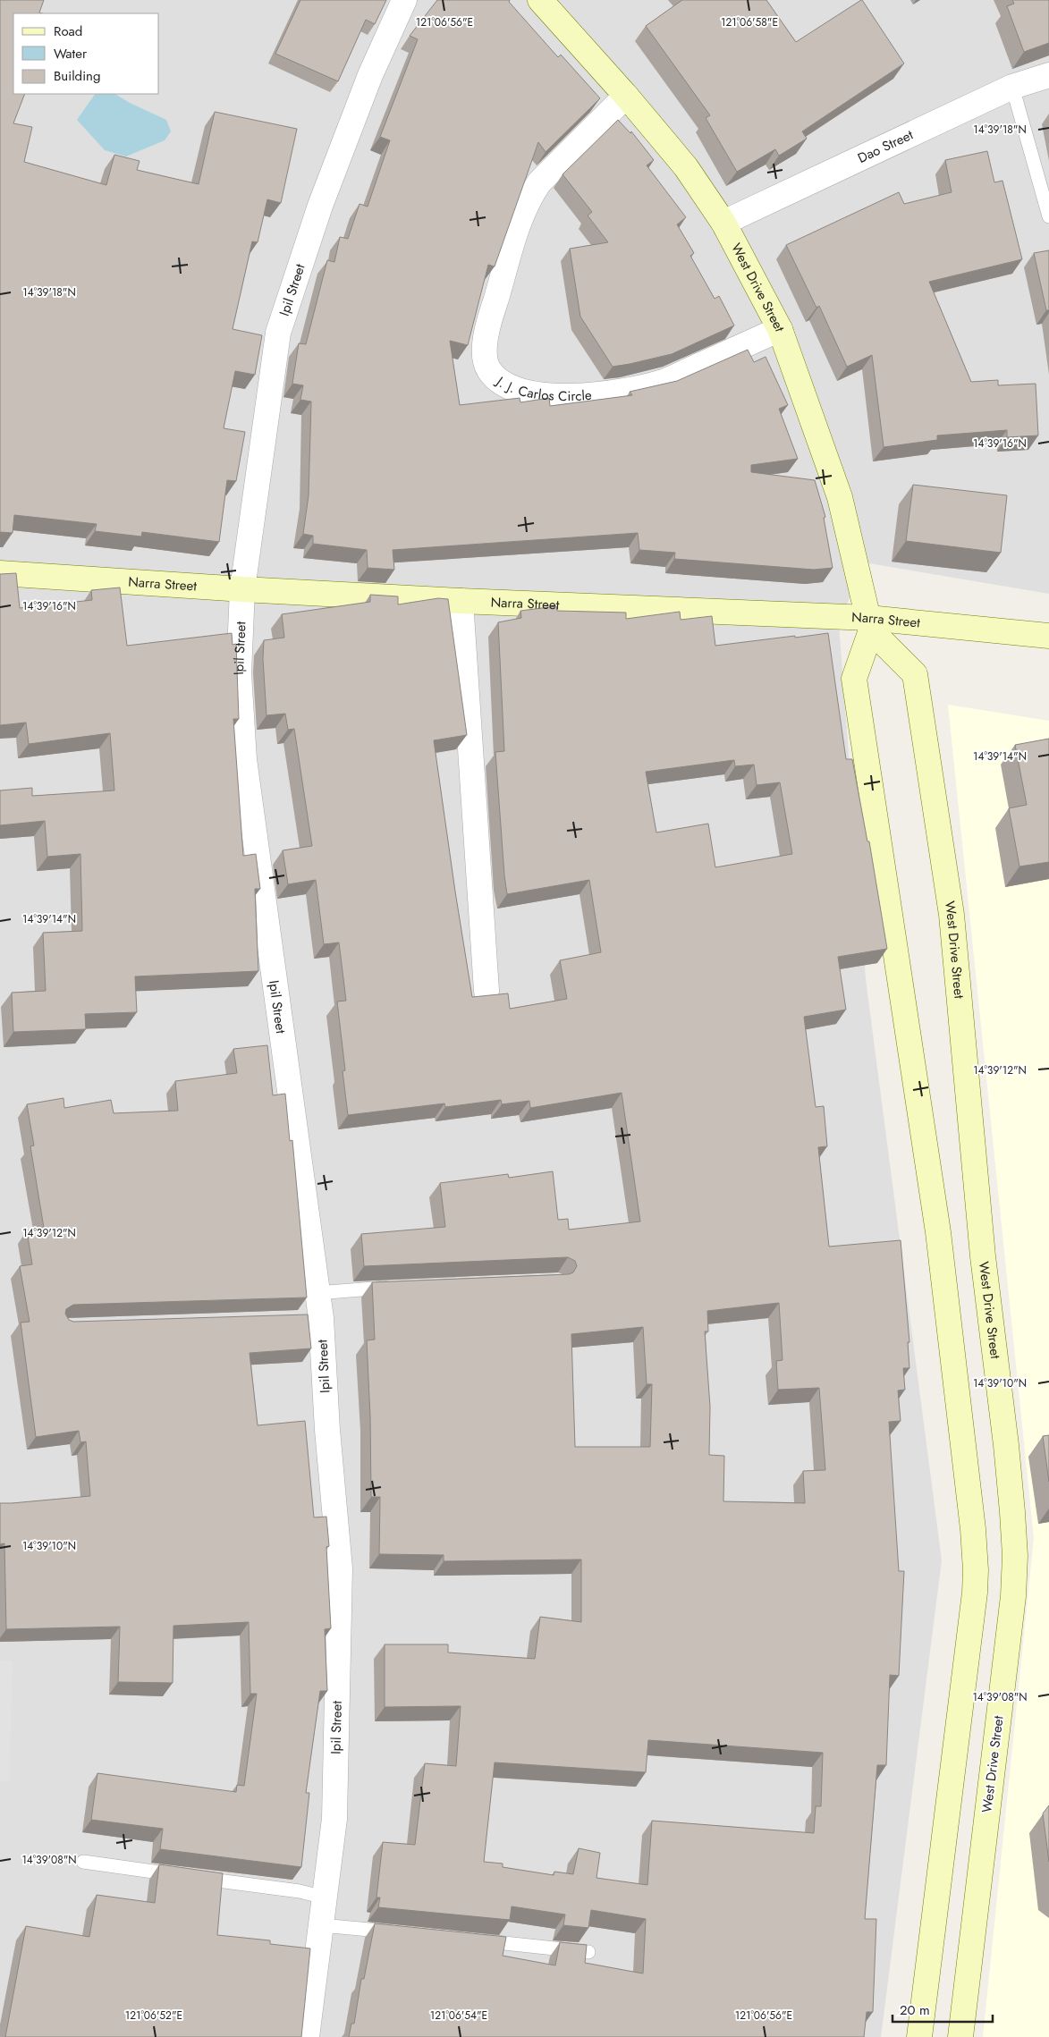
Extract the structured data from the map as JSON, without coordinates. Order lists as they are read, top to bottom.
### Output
{
  "streets": {
    "street": [
      "Dao Street",
      "West Drive Street",
      "Ipil Street",
      "J. J. Carlos Circle",
      "Narra Street"
    ]
  },
  "crossings": [
    ["Dao Street", "West Drive Street"],
    ["West Drive Street", "J. J. Carlos Circle"],
    ["West Drive Street", "Narra Street"],
    ["Ipil Street", "Narra Street"]
  ],
  "legend": ["Road", "Water", "Building"],
  "scale_bar": "20 m",
  "coordinates": [
    "121°06'56\"E",
    "121°06'58\"E",
    "14°39'18\"N",
    "14°39'16\"N",
    "14°39'14\"N",
    "14°39'12\"N",
    "14°39'10\"N",
    "14°39'08\"N",
    "121°06'52\"E",
    "121°06'54\"E"
  ]
}
